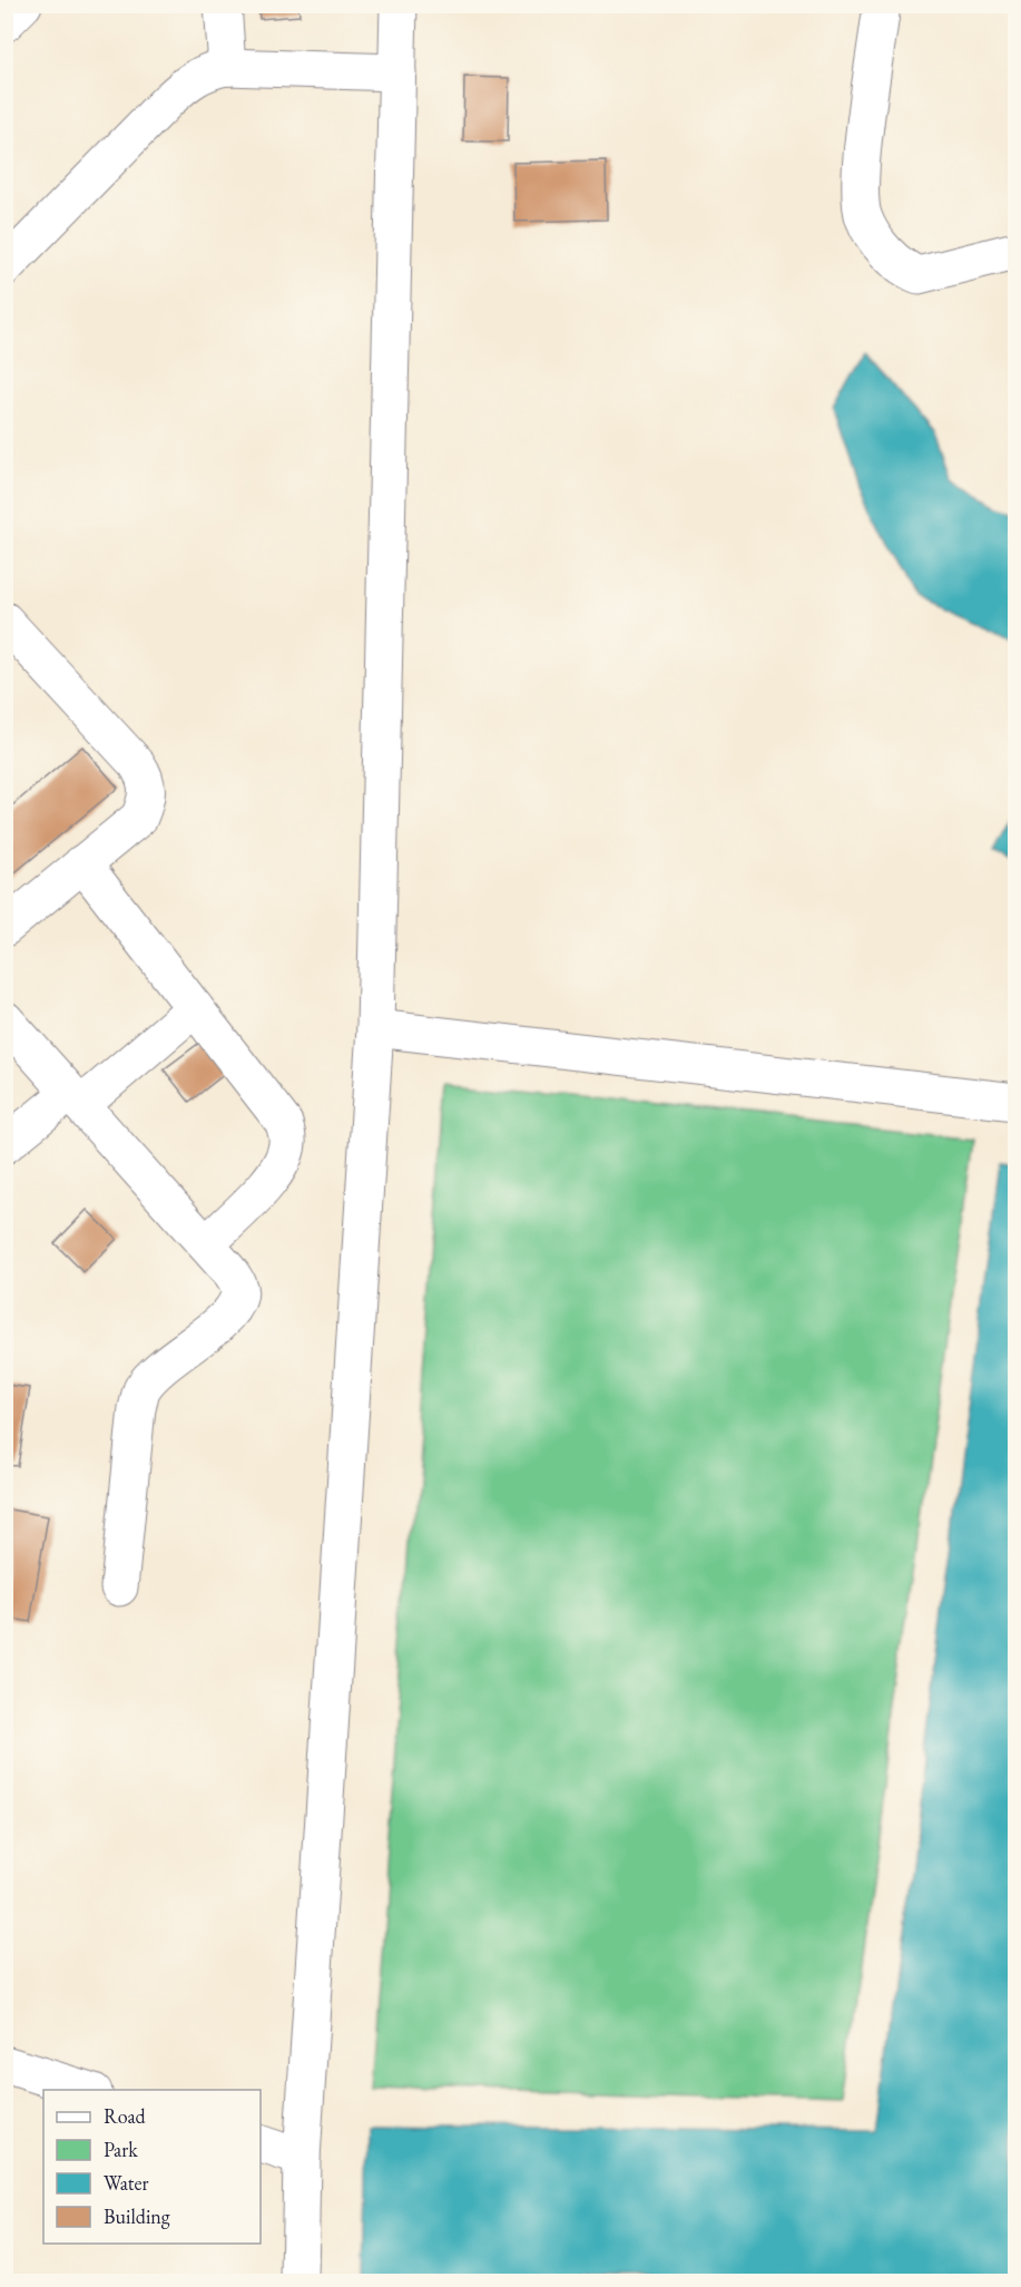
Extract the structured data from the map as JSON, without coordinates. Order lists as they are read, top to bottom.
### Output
{
  "legend": [
    "Road",
    "Park",
    "Water",
    "Building"
  ]
}
